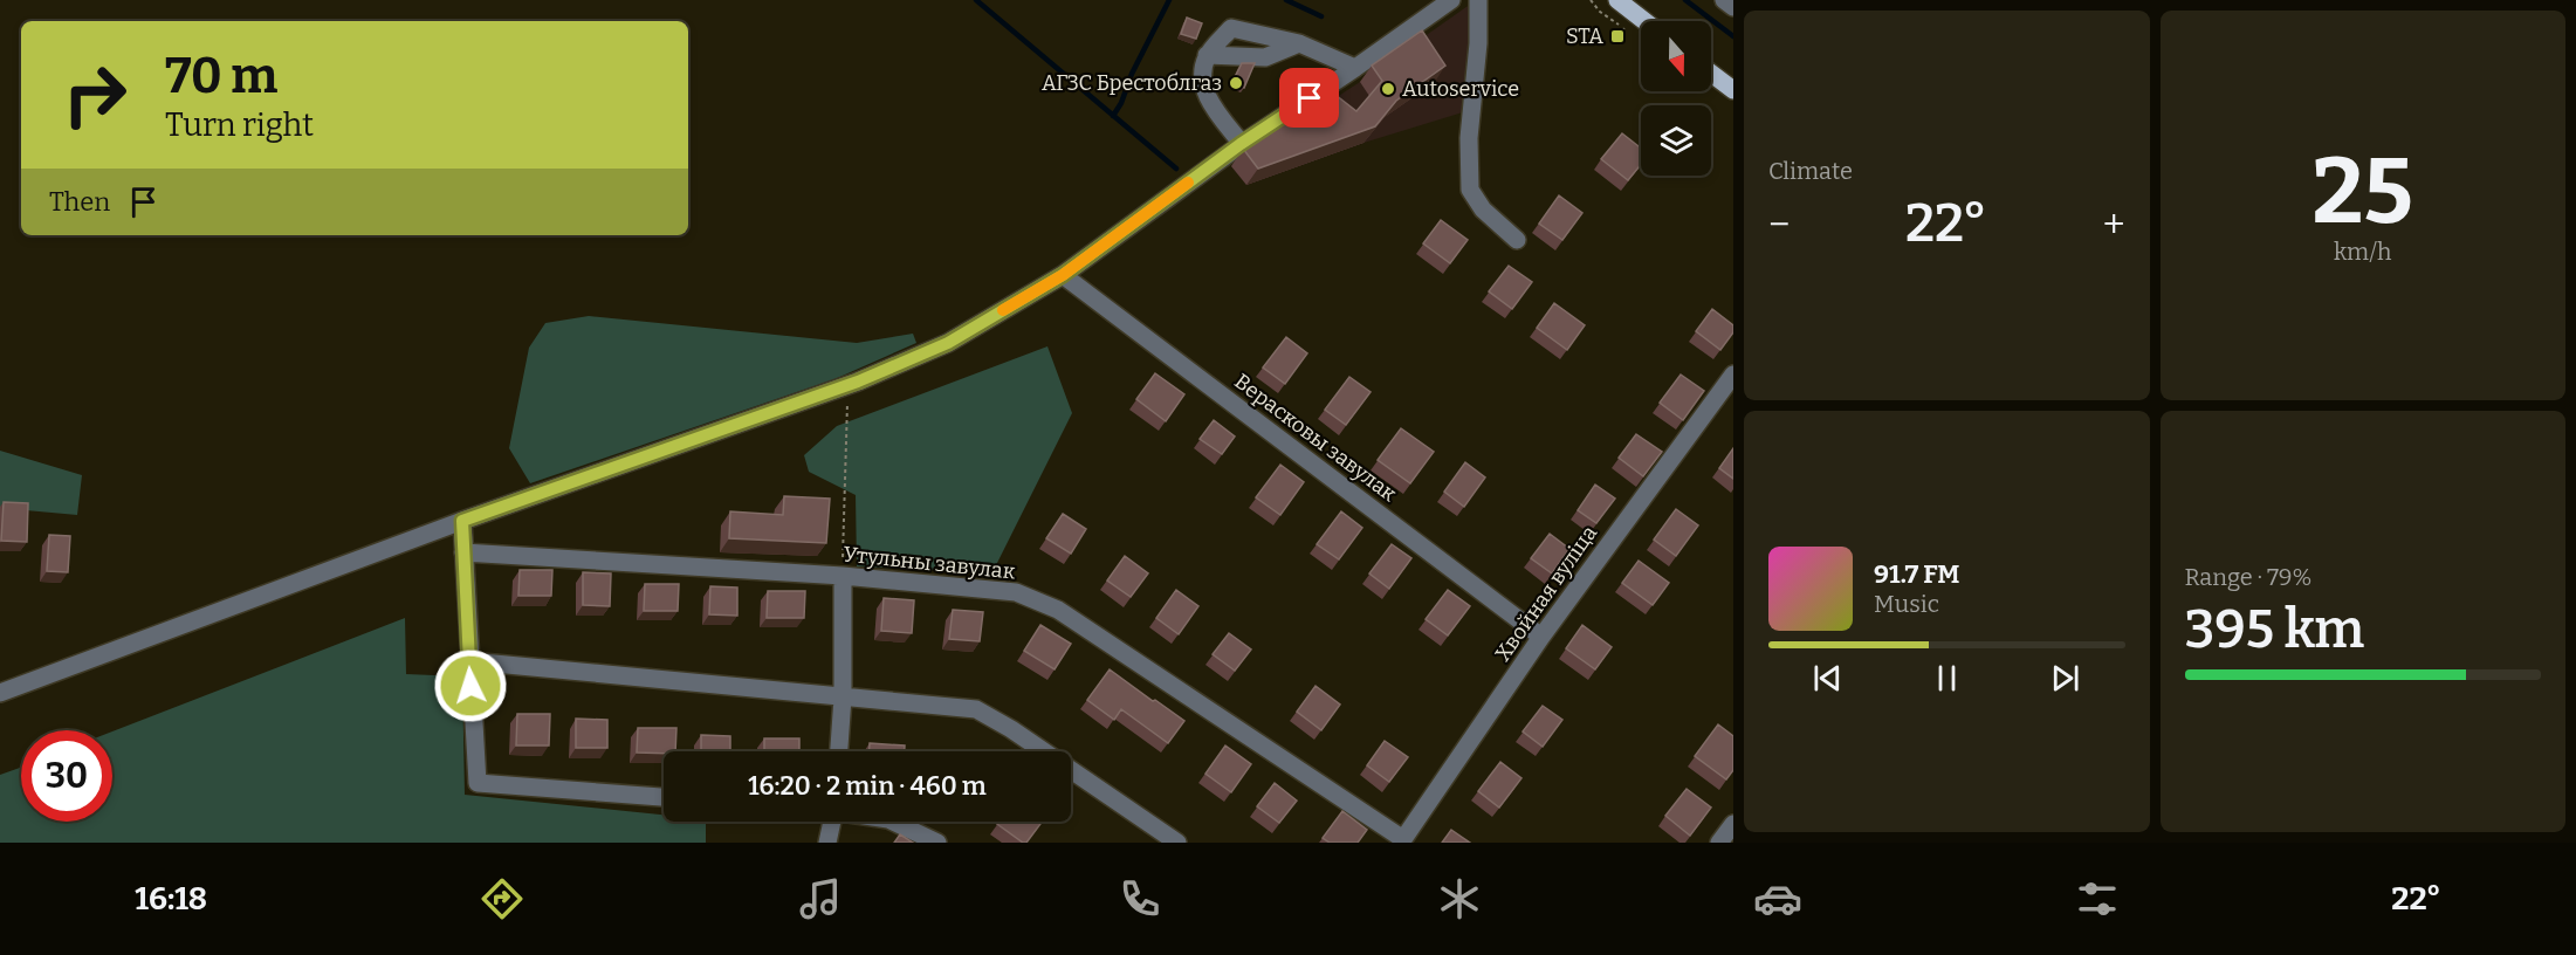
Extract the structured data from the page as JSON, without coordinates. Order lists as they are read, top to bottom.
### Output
{
  "streets": {
    "street": ["Верасковы завулак", "Утульны завулак", "Хвойная вуліца"]
  },
  "crossings": [
    ["Верасковы завулак", "Хвойная вуліца"],
    ["Утульны завулак", "Хвойная вуліца"]
  ],
  "places": {
    "transit": ["STA"],
    "other": ["АГЗС Брестоблгаз", "Autoservice"]
  },
  "north": "bottom",
  "page": {
    "tile": [
      "Climate",
      ["25", "km/h"],
      ["Range · 79%", "395 km"]
    ],
    "turn": ["70 m", "Turn right"],
    "then": "Then",
    "heat": ["−", "22°", "+"],
    "song": ["91.7 FM", "Music"],
    "limit": "30",
    "trip": "16:20 · 2 min · 460 m",
    "tabs": ["16:18", "22°"]
  }
}
